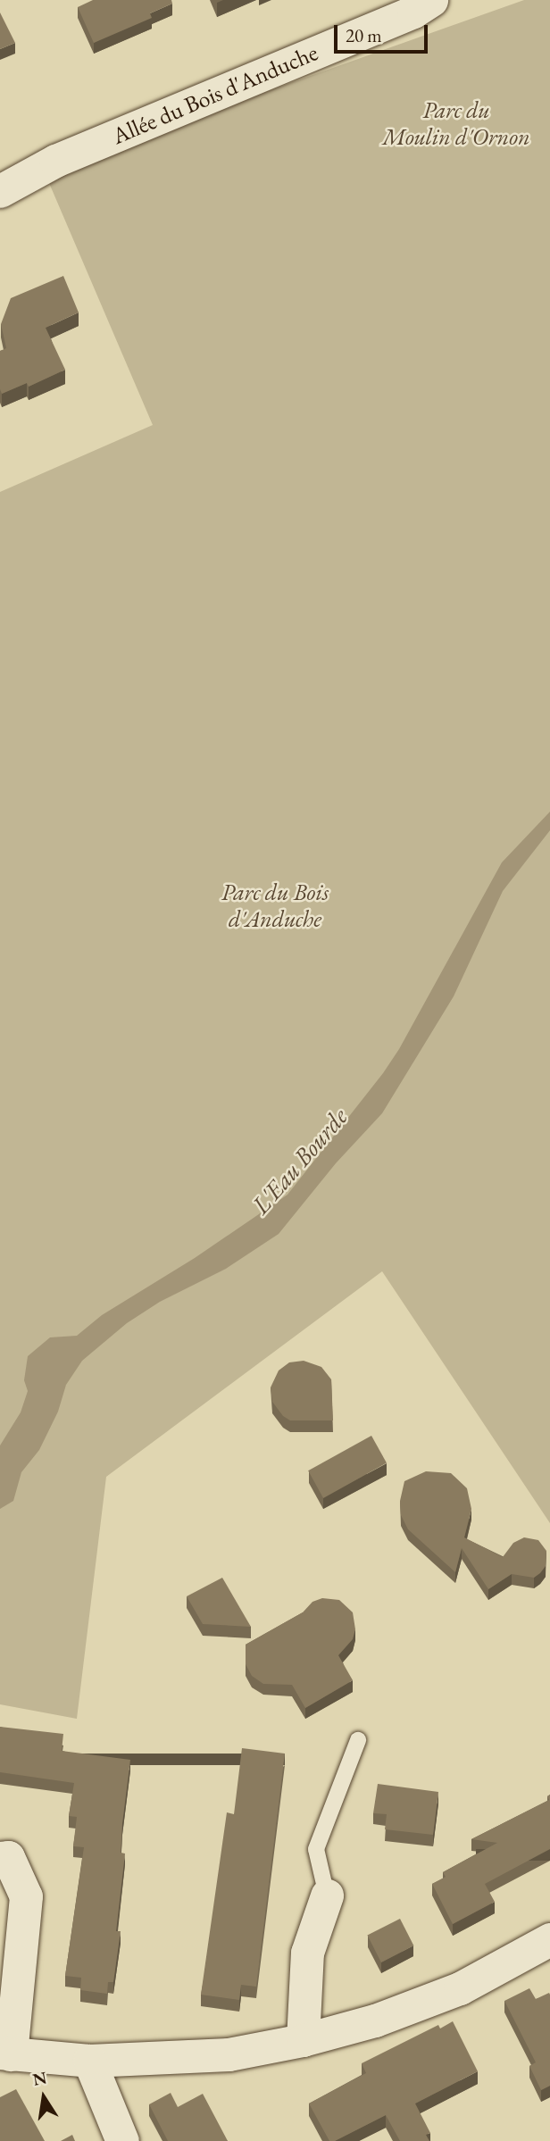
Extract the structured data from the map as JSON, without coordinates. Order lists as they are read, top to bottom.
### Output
{
  "streets": {
    "street": ["Allée du Bois d'Anduche"]
  },
  "water": ["L'Eau Bourde"],
  "parks": ["Parc du Moulin d'Ornon", "Parc du Bois d'Anduche"],
  "scale_bar": "20 m",
  "north": "top"
}
